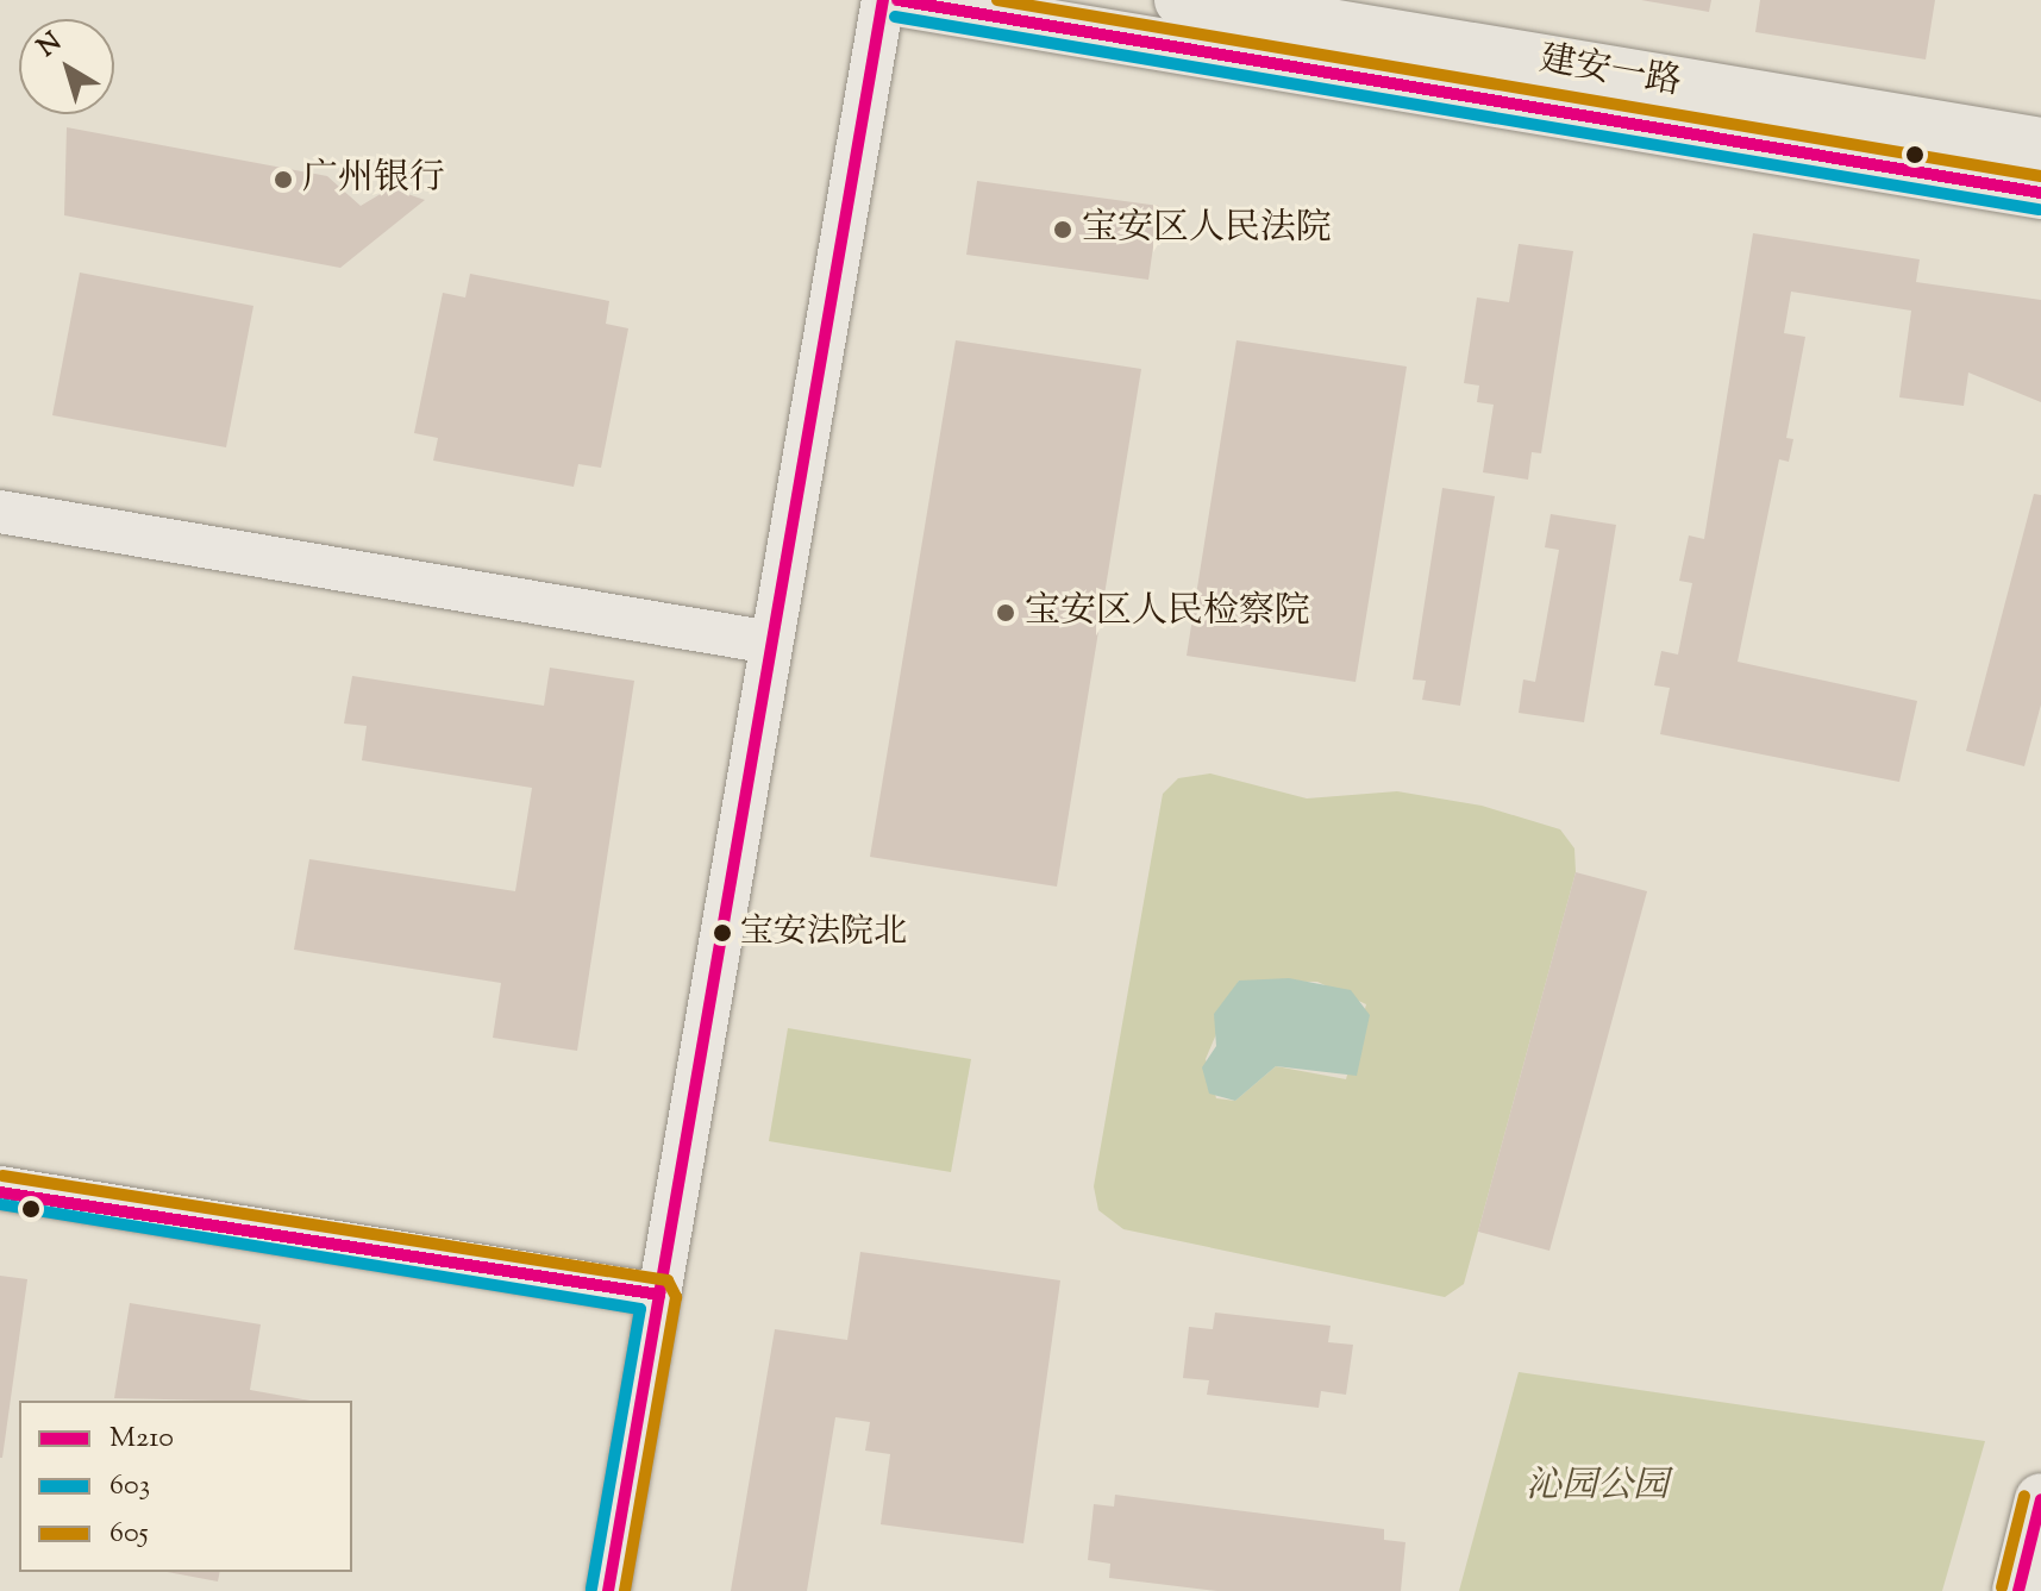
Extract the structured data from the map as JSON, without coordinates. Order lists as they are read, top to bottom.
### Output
{
  "streets": {
    "main road": ["建安一路"]
  },
  "parks": ["沁园公园"],
  "places": [
    "广州银行",
    "宝安区人民法院",
    "宝安区人民检察院",
    "宝安法院北"
  ],
  "lines": ["transit line M210", "transit line 605", "transit line 603"],
  "legend": ["M210", "603", "605"],
  "north": "top left"
}
